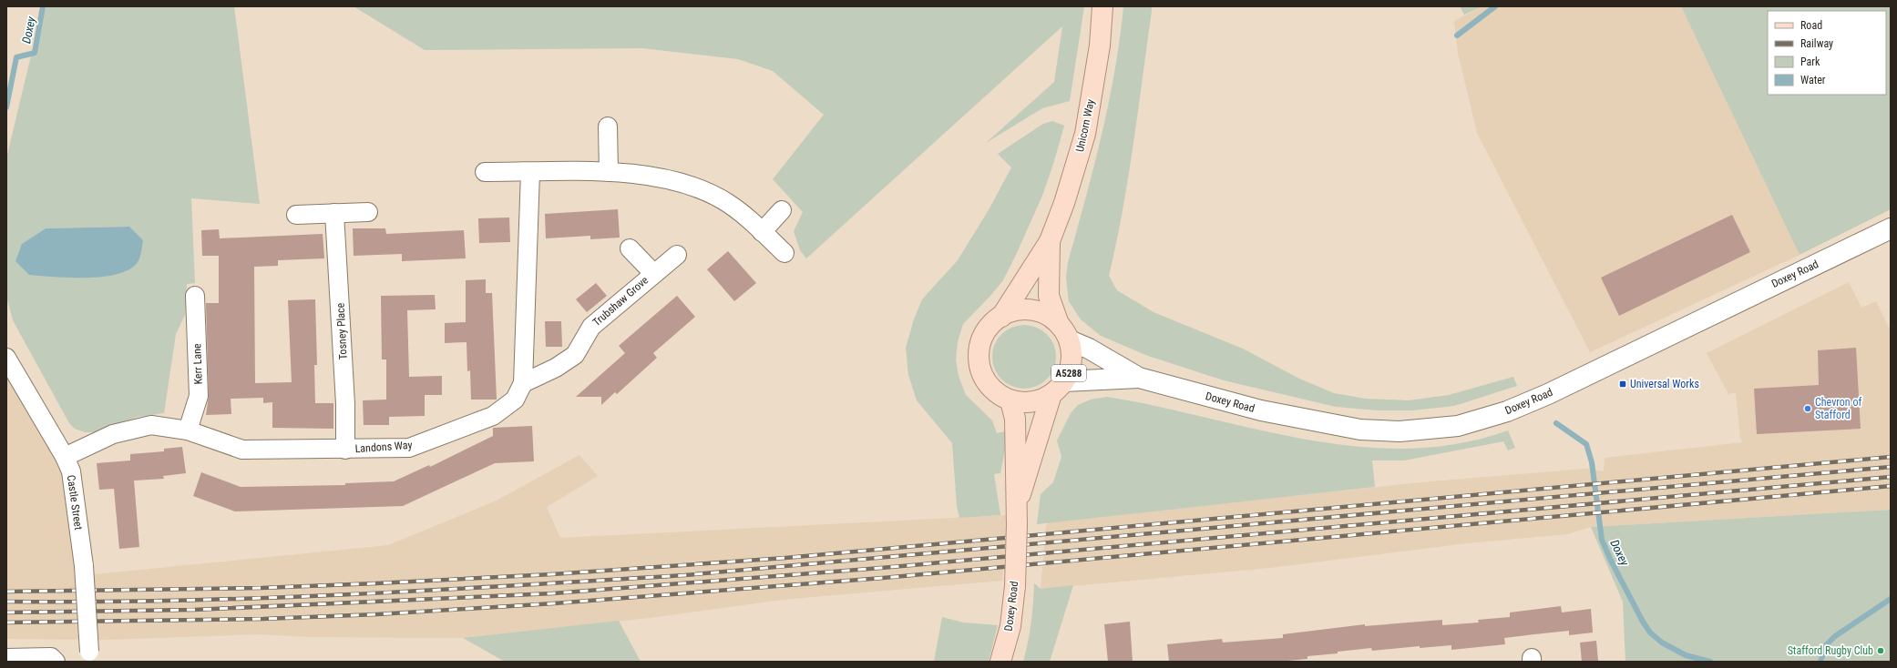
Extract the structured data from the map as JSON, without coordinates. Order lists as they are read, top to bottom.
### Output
{
  "streets": {
    "main road": ["Unicorn Way", "Doxey Road", "A5288"],
    "street": [
      "Trubshaw Grove",
      "Tosney Place",
      "Kerr Lane",
      "Landons Way",
      "Castle Street"
    ]
  },
  "crossings": [
    ["Unicorn Way", "Doxey Road"],
    ["Unicorn Way", "A5288"],
    ["Doxey Road", "A5288"],
    ["Trubshaw Grove", "Landons Way"],
    ["Tosney Place", "Landons Way"],
    ["Kerr Lane", "Landons Way"],
    ["Landons Way", "Castle Street"]
  ],
  "water": ["Doxey"],
  "places": {
    "transit": ["Universal Works"],
    "other": ["Chevron of Stafford", "Stafford Rugby Club"]
  },
  "legend": [
    "Road",
    "Railway",
    "Park",
    "Water"
  ]
}
